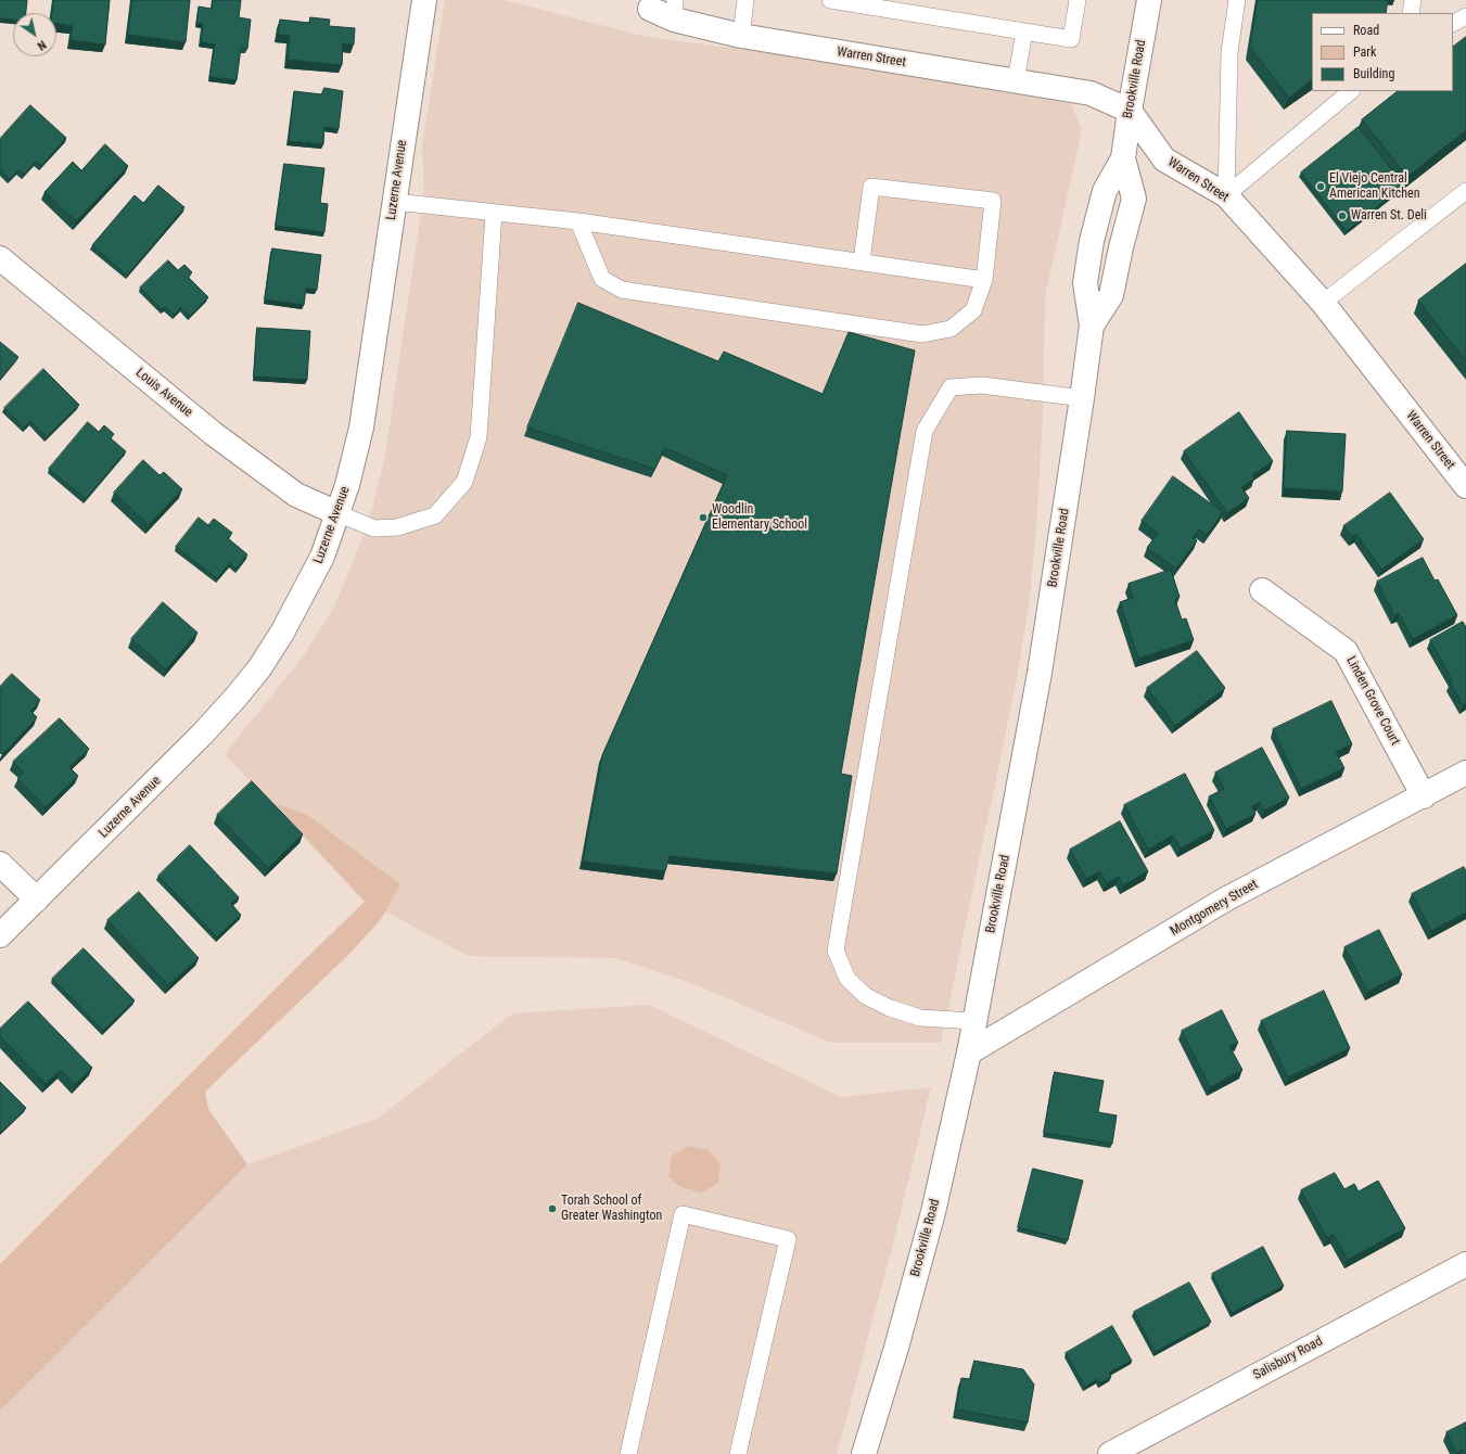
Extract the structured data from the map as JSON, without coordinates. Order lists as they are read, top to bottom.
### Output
{
  "streets": {
    "street": [
      "Warren Street",
      "Brookville Road",
      "Luzerne Avenue",
      "Louis Avenue",
      "Linden Grove Court",
      "Montgomery Street",
      "Salisbury Road"
    ]
  },
  "crossings": [
    ["Warren Street", "Brookville Road"],
    ["Brookville Road", "Montgomery Street"],
    ["Luzerne Avenue", "Louis Avenue"],
    ["Linden Grove Court", "Montgomery Street"]
  ],
  "places": [
    "El Viejo Central American Kitchen",
    "Warren St. Deli",
    "Woodlin Elementary School",
    "Torah School of Greater Washington"
  ],
  "legend": ["Road", "Park", "Building"],
  "north": "bottom right"
}
